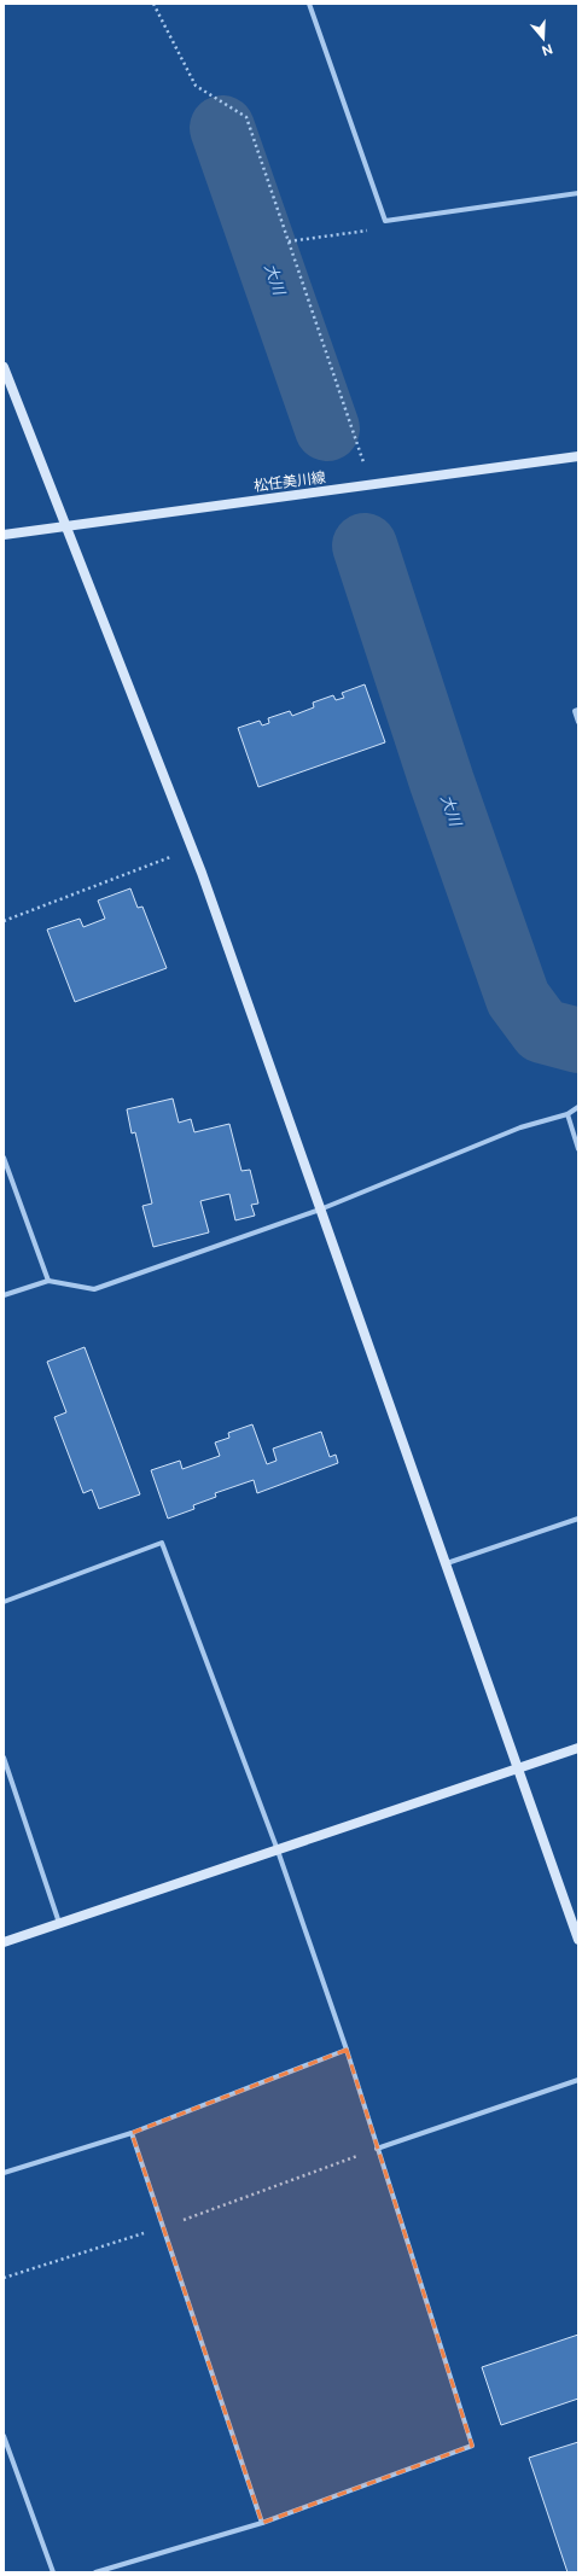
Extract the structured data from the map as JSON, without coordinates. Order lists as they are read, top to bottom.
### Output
{
  "streets": {
    "street": ["松任美川線"]
  },
  "water": ["大川"],
  "north": "bottom"
}
